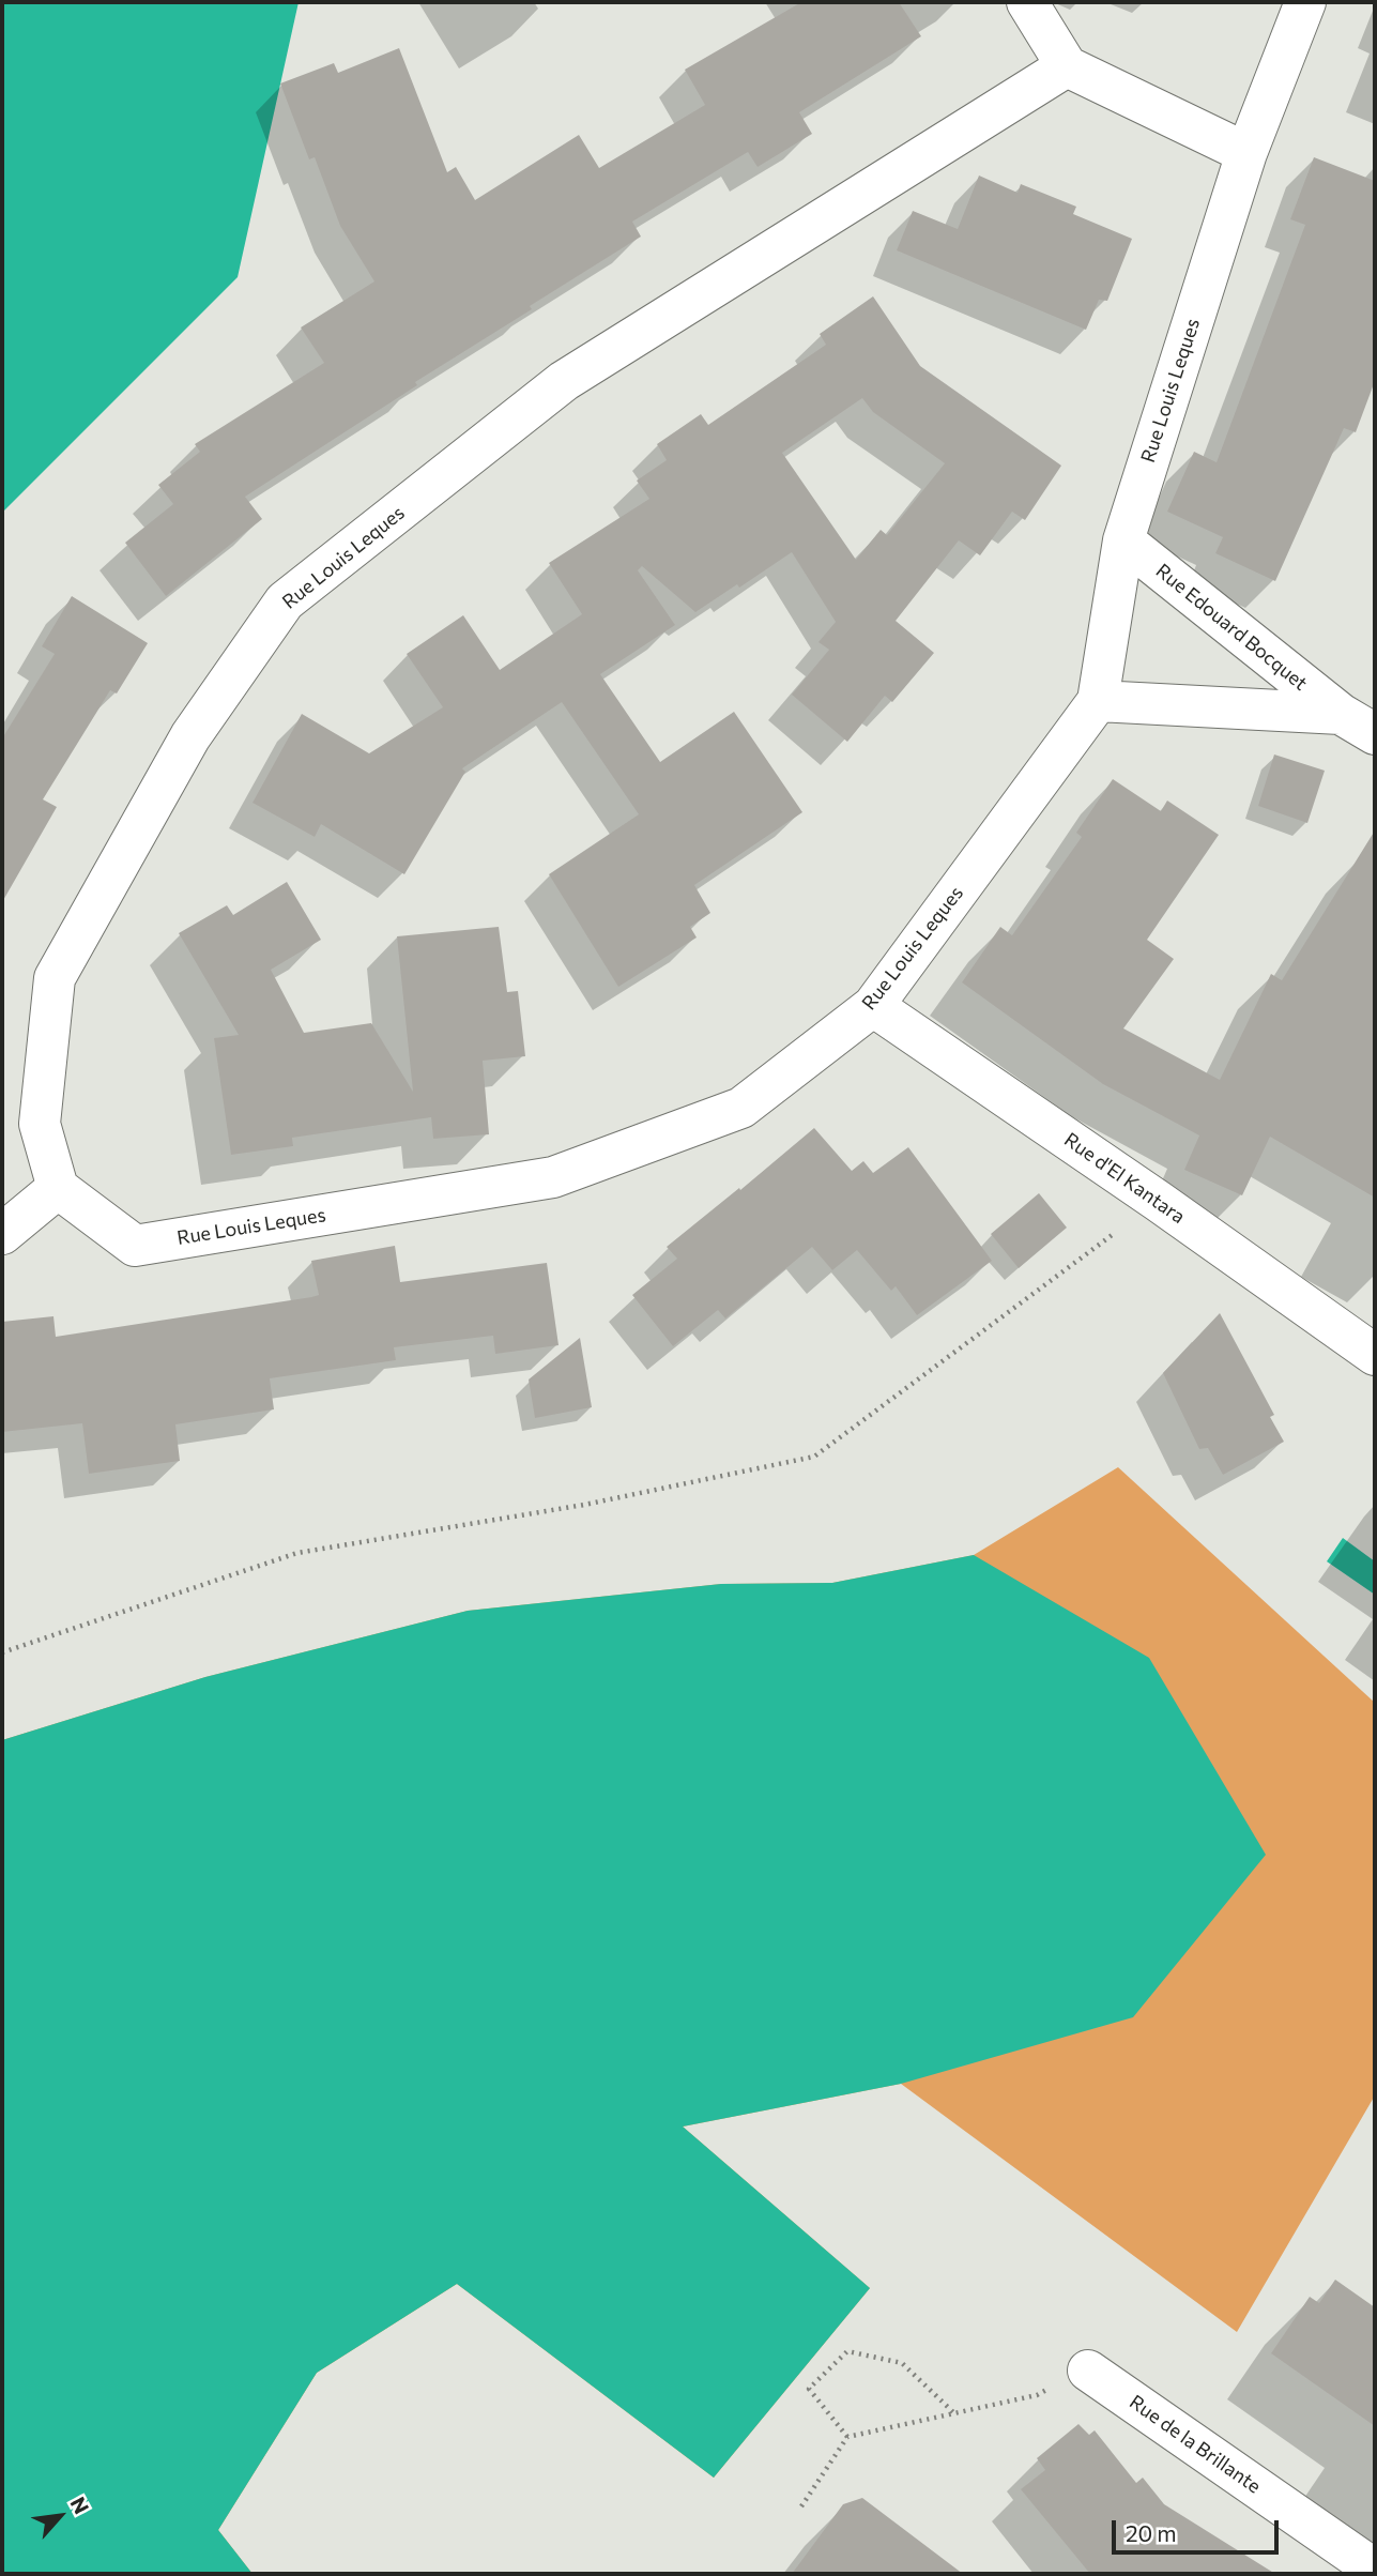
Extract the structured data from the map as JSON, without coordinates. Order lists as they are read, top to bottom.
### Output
{
  "streets": {
    "street": [
      "Rue Louis Leques",
      "Rue Edouard Bocquet",
      "Rue d'El Kantara",
      "Rue de la Brillante"
    ]
  },
  "crossings": [
    ["Rue Louis Leques", "Rue Edouard Bocquet"],
    ["Rue Louis Leques", "Rue d'El Kantara"]
  ],
  "scale_bar": "20 m",
  "north": "top right"
}
